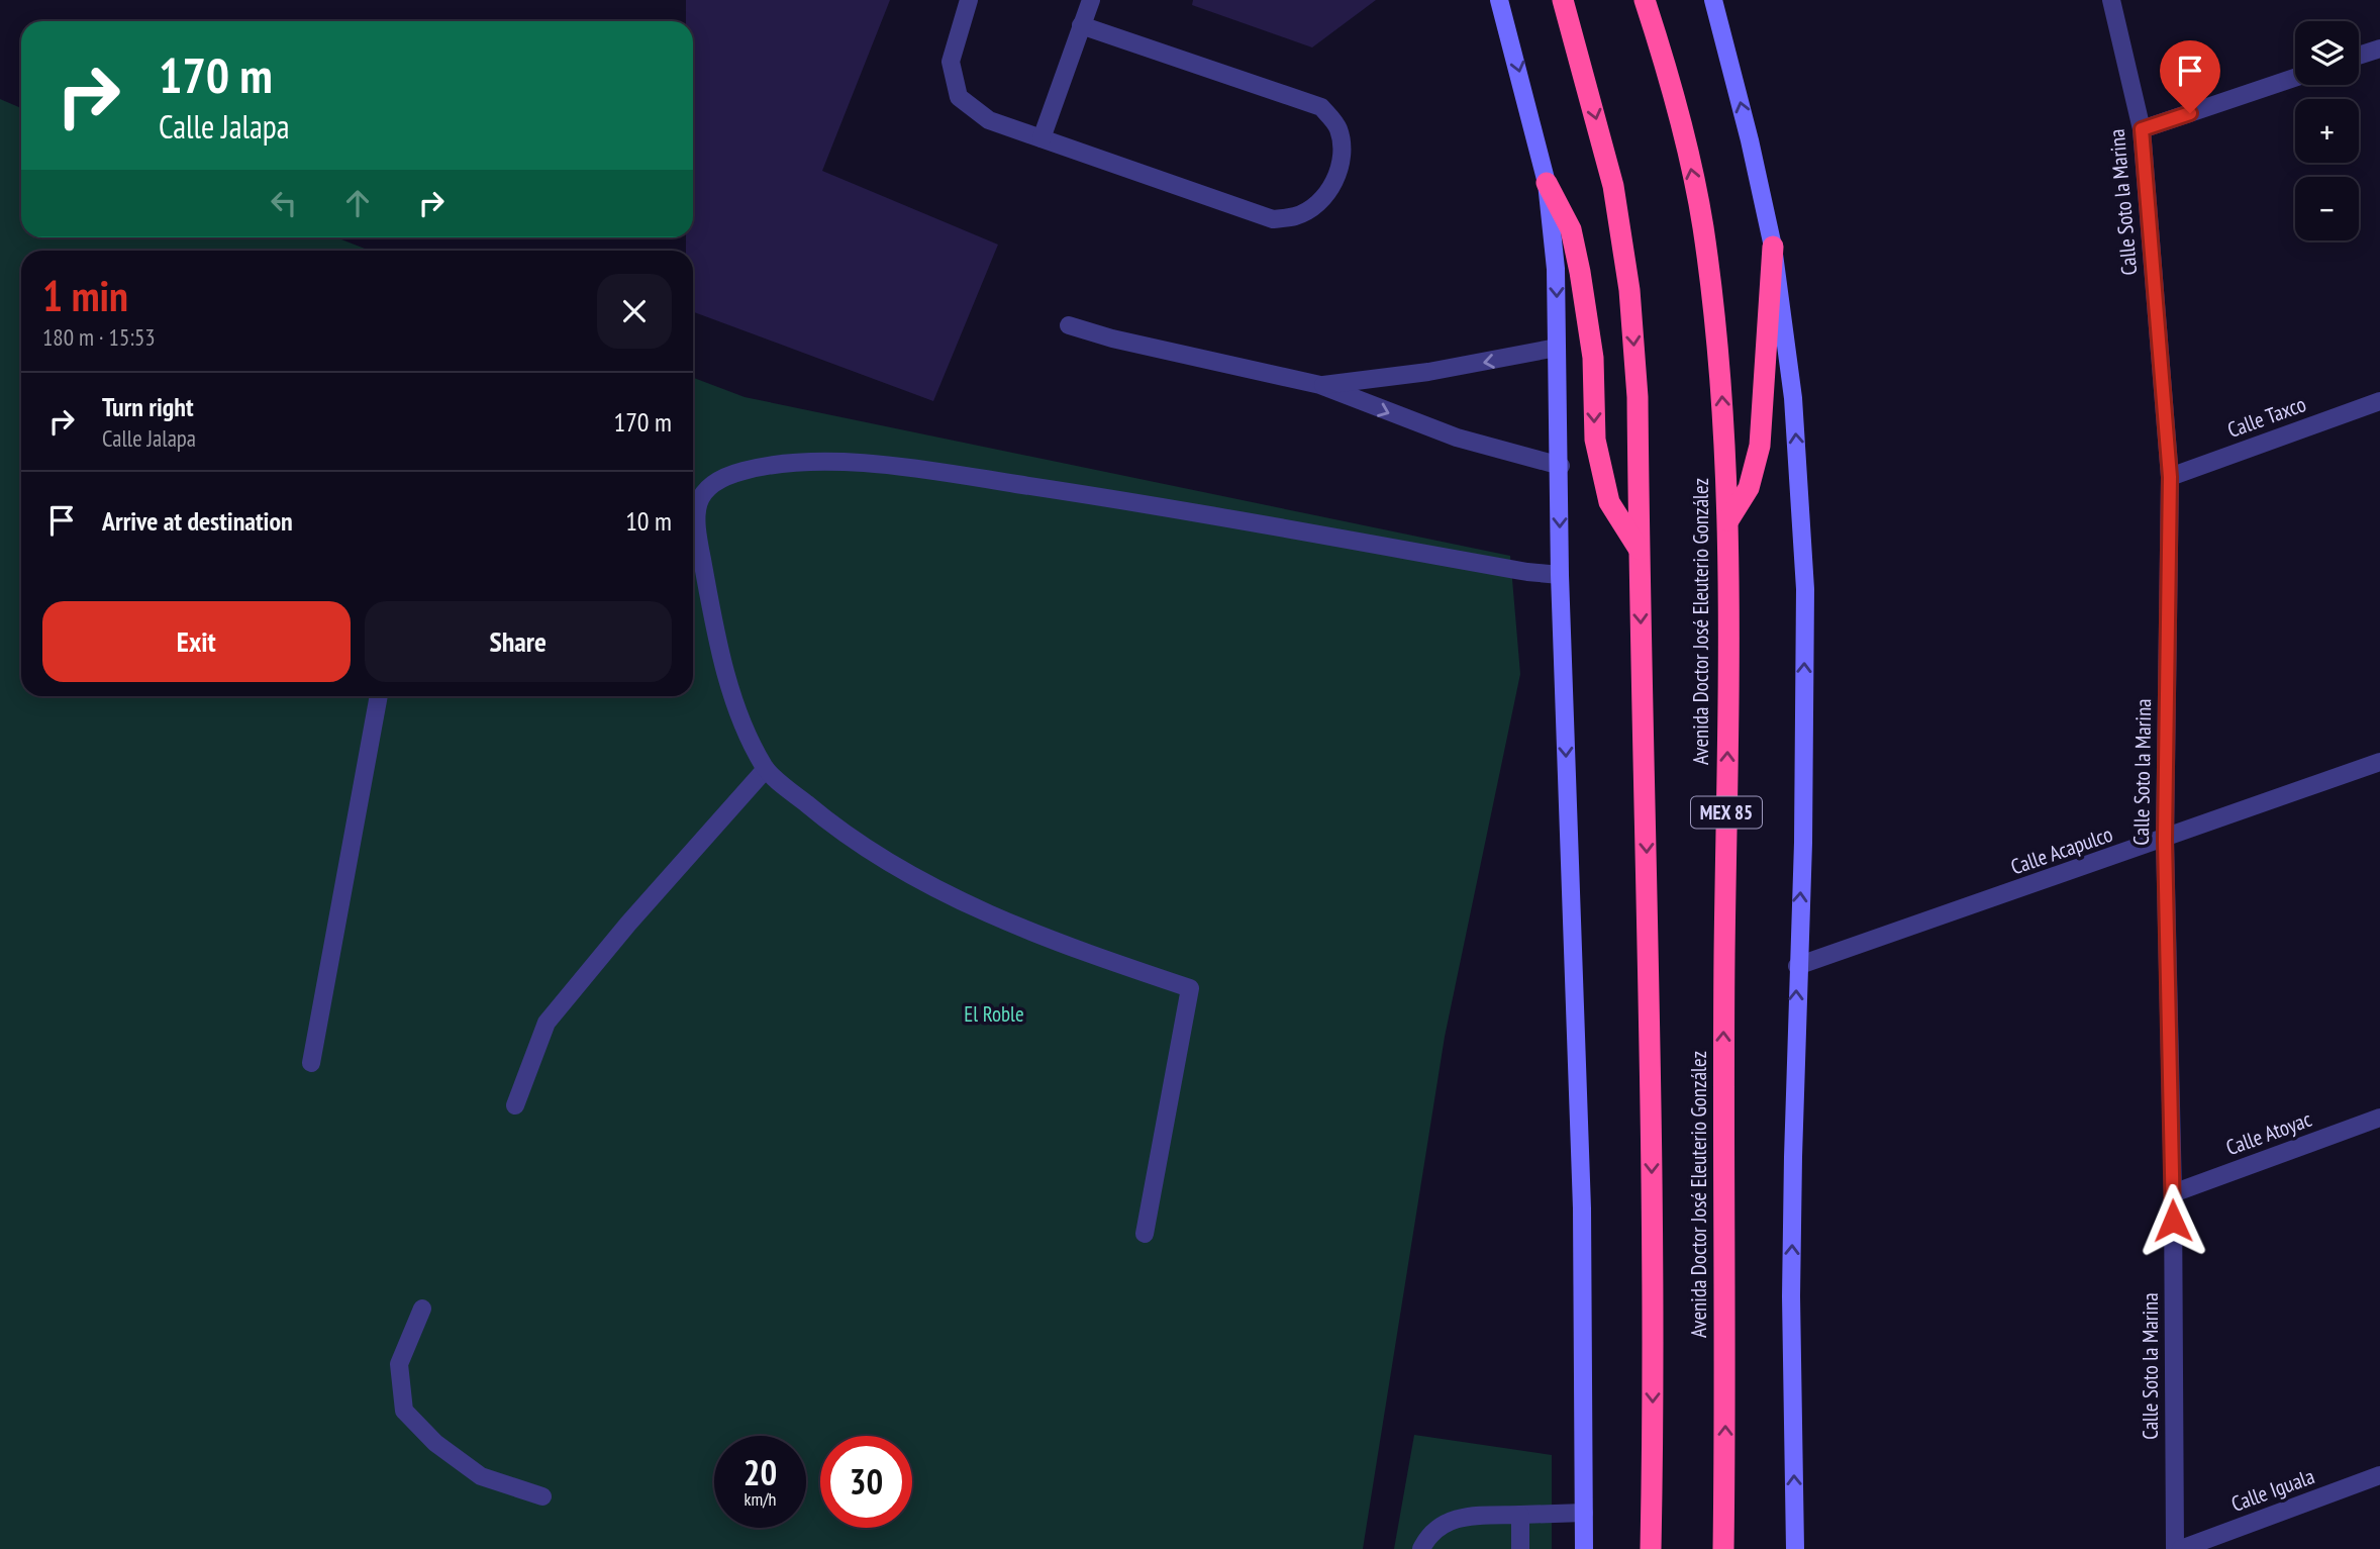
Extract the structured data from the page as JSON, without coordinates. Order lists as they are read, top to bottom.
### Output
{
  "streets": {
    "highway": ["Avenida Doctor José Eleuterio González", "MEX 85"],
    "street": [
      "Calle Soto la Marina",
      "Calle Taxco",
      "Calle Acapulco",
      "Calle Atoyac",
      "Calle Iguala"
    ]
  },
  "crossings": [
    ["Calle Soto la Marina", "Calle Taxco"],
    ["Calle Soto la Marina", "Calle Acapulco"],
    ["Calle Soto la Marina", "Calle Atoyac"]
  ],
  "parks": ["El Roble"],
  "page": {
    "map_buttons": ["+", "−"],
    "turn": ["170 m", "Calle Jalapa"],
    "heading": ["1 min", "180 m · 15:53"],
    "list": [
      {
        "name": "Turn right",
        "note": "Calle Jalapa",
        "value": "170 m"
      },
      {
        "name": "Arrive at destination",
        "value": "10 m"
      }
    ],
    "buttons": ["Exit", "Share"],
    "speed": "20 km/h",
    "limit": "30"
  }
}
